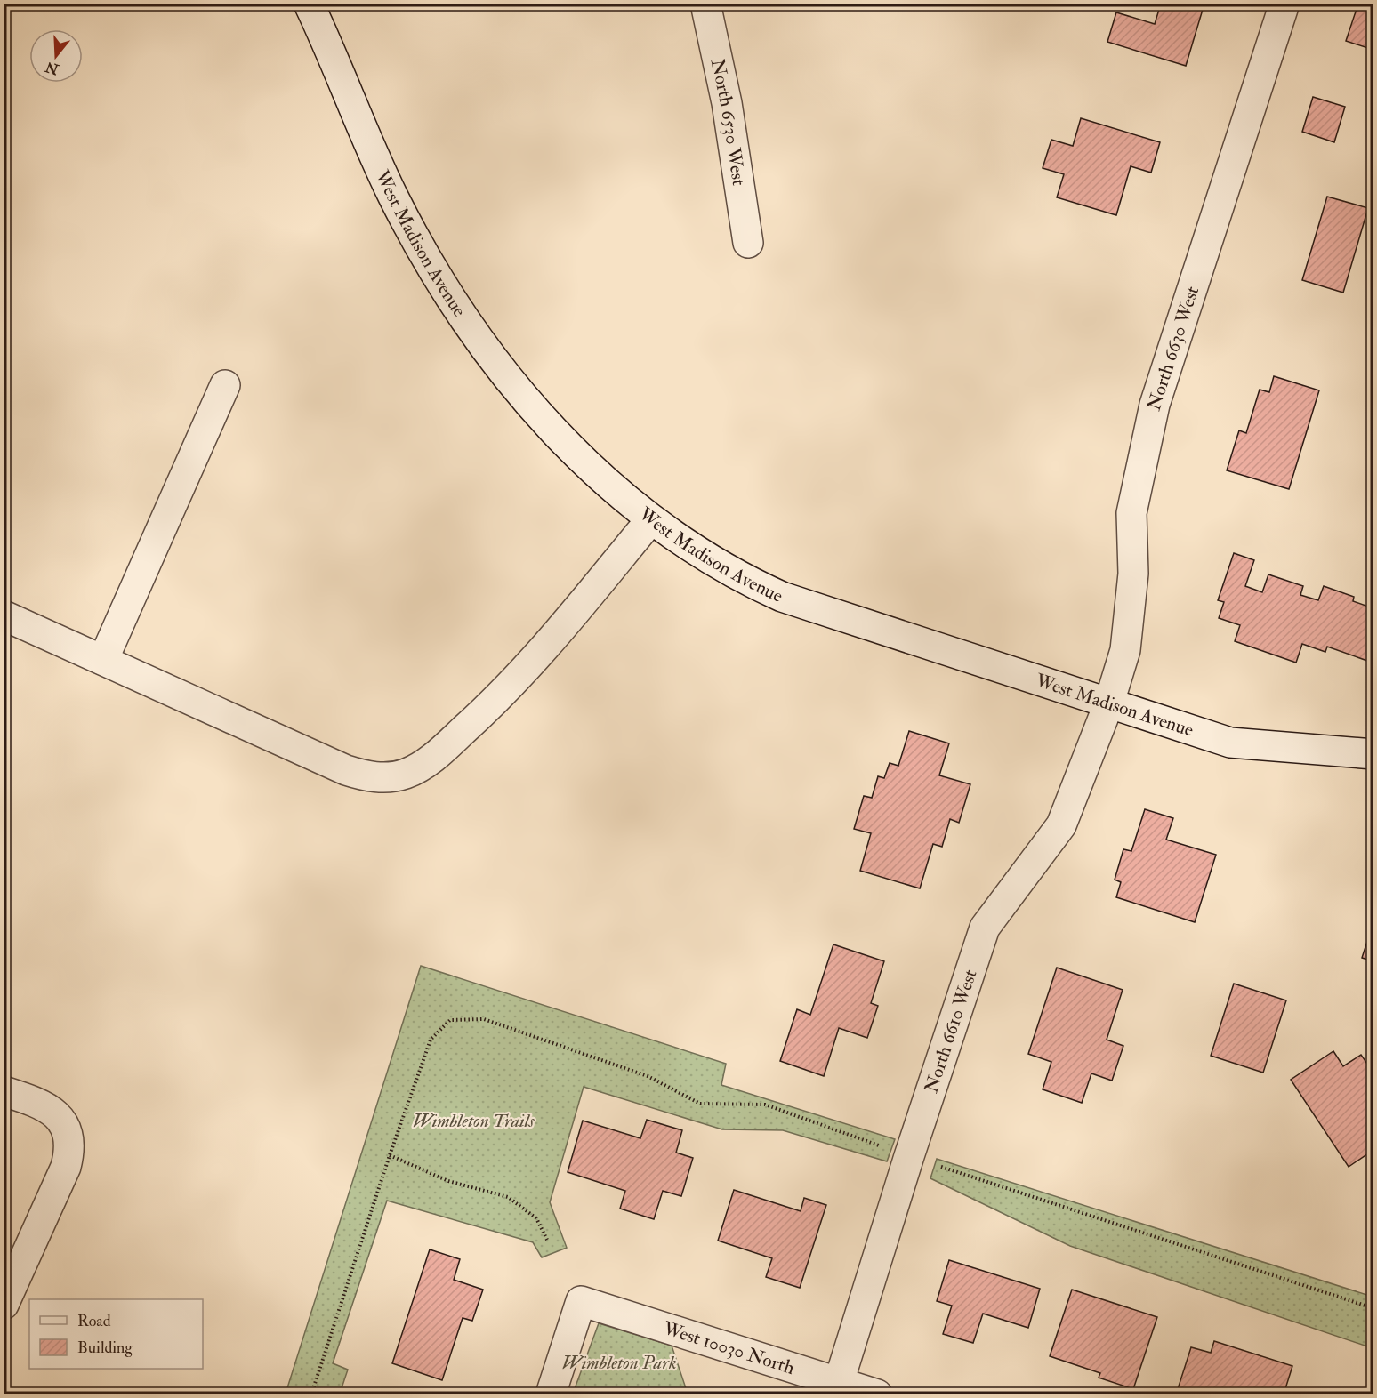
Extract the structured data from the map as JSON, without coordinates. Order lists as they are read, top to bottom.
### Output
{
  "streets": {
    "street": [
      "North 6530 West",
      "West Madison Avenue",
      "North 6630 West",
      "North 6610 West",
      "West 10030 North"
    ]
  },
  "crossings": [
    ["West Madison Avenue", "North 6630 West"],
    ["West Madison Avenue", "North 6610 West"],
    ["North 6630 West", "North 6610 West"],
    ["North 6610 West", "West 10030 North"]
  ],
  "parks": ["Wimbleton Trails", "Wimbleton Park"],
  "legend": ["Road", "Building"],
  "north": "bottom"
}
